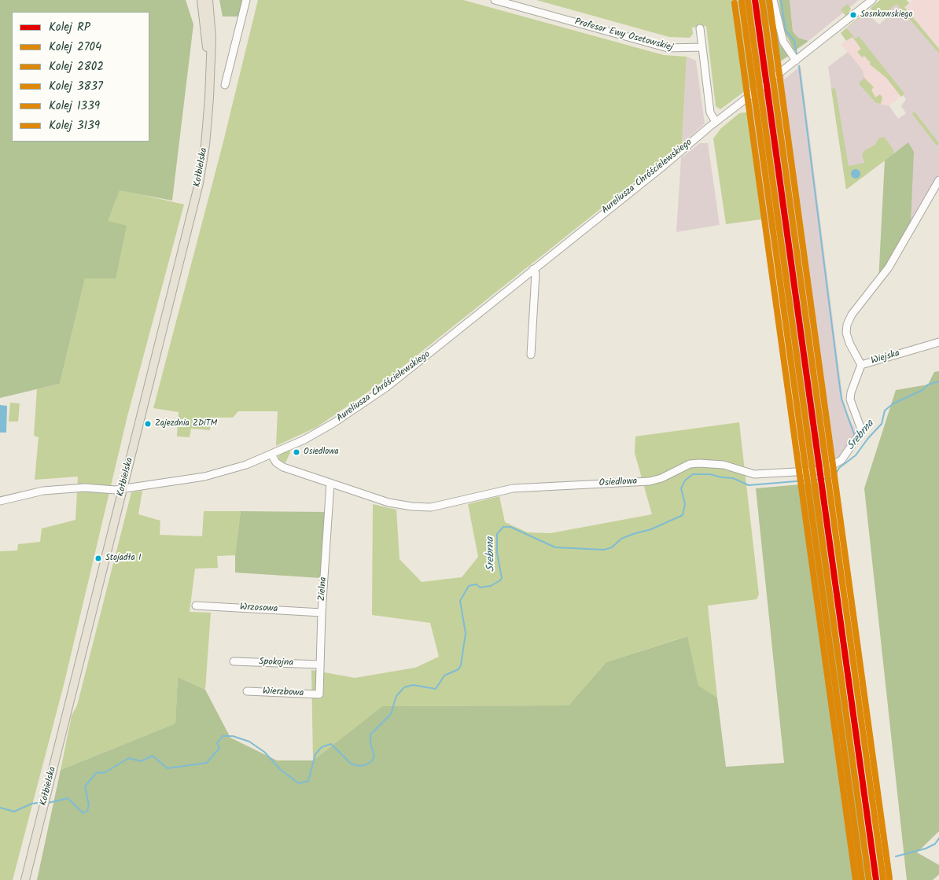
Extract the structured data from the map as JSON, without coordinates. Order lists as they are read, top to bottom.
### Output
{
  "streets": {
    "main road": ["Kołbielska"],
    "street": [
      "Profesor Ewy Osetowskiej",
      "Aureliusza Chróścielewskiego",
      "Wiejska",
      "Osiedlowa",
      "Zielna",
      "Wrzosowa",
      "Spokojna",
      "Wierzbowa"
    ]
  },
  "crossings": [
    ["Kołbielska", "Aureliusza Chróścielewskiego"],
    ["Aureliusza Chróścielewskiego", "Osiedlowa"],
    ["Wiejska", "Osiedlowa"],
    ["Osiedlowa", "Zielna"],
    ["Zielna", "Wrzosowa"],
    ["Zielna", "Spokojna"],
    ["Zielna", "Wierzbowa"]
  ],
  "water": ["Srebrna"],
  "places": [
    "Sosnkowskiego",
    "Zajezdnia ZDiTM",
    "Osiedlowa",
    "Stojadła I"
  ],
  "lines": [
    "rail line RP",
    "rail line 2802",
    "rail line 1339",
    "rail line 2704",
    "rail line 3837",
    "rail line 3139"
  ],
  "legend": [
    "Kolej RP",
    "Kolej 2704",
    "Kolej 2802",
    "Kolej 3837",
    "Kolej 1339",
    "Kolej 3139"
  ]
}
